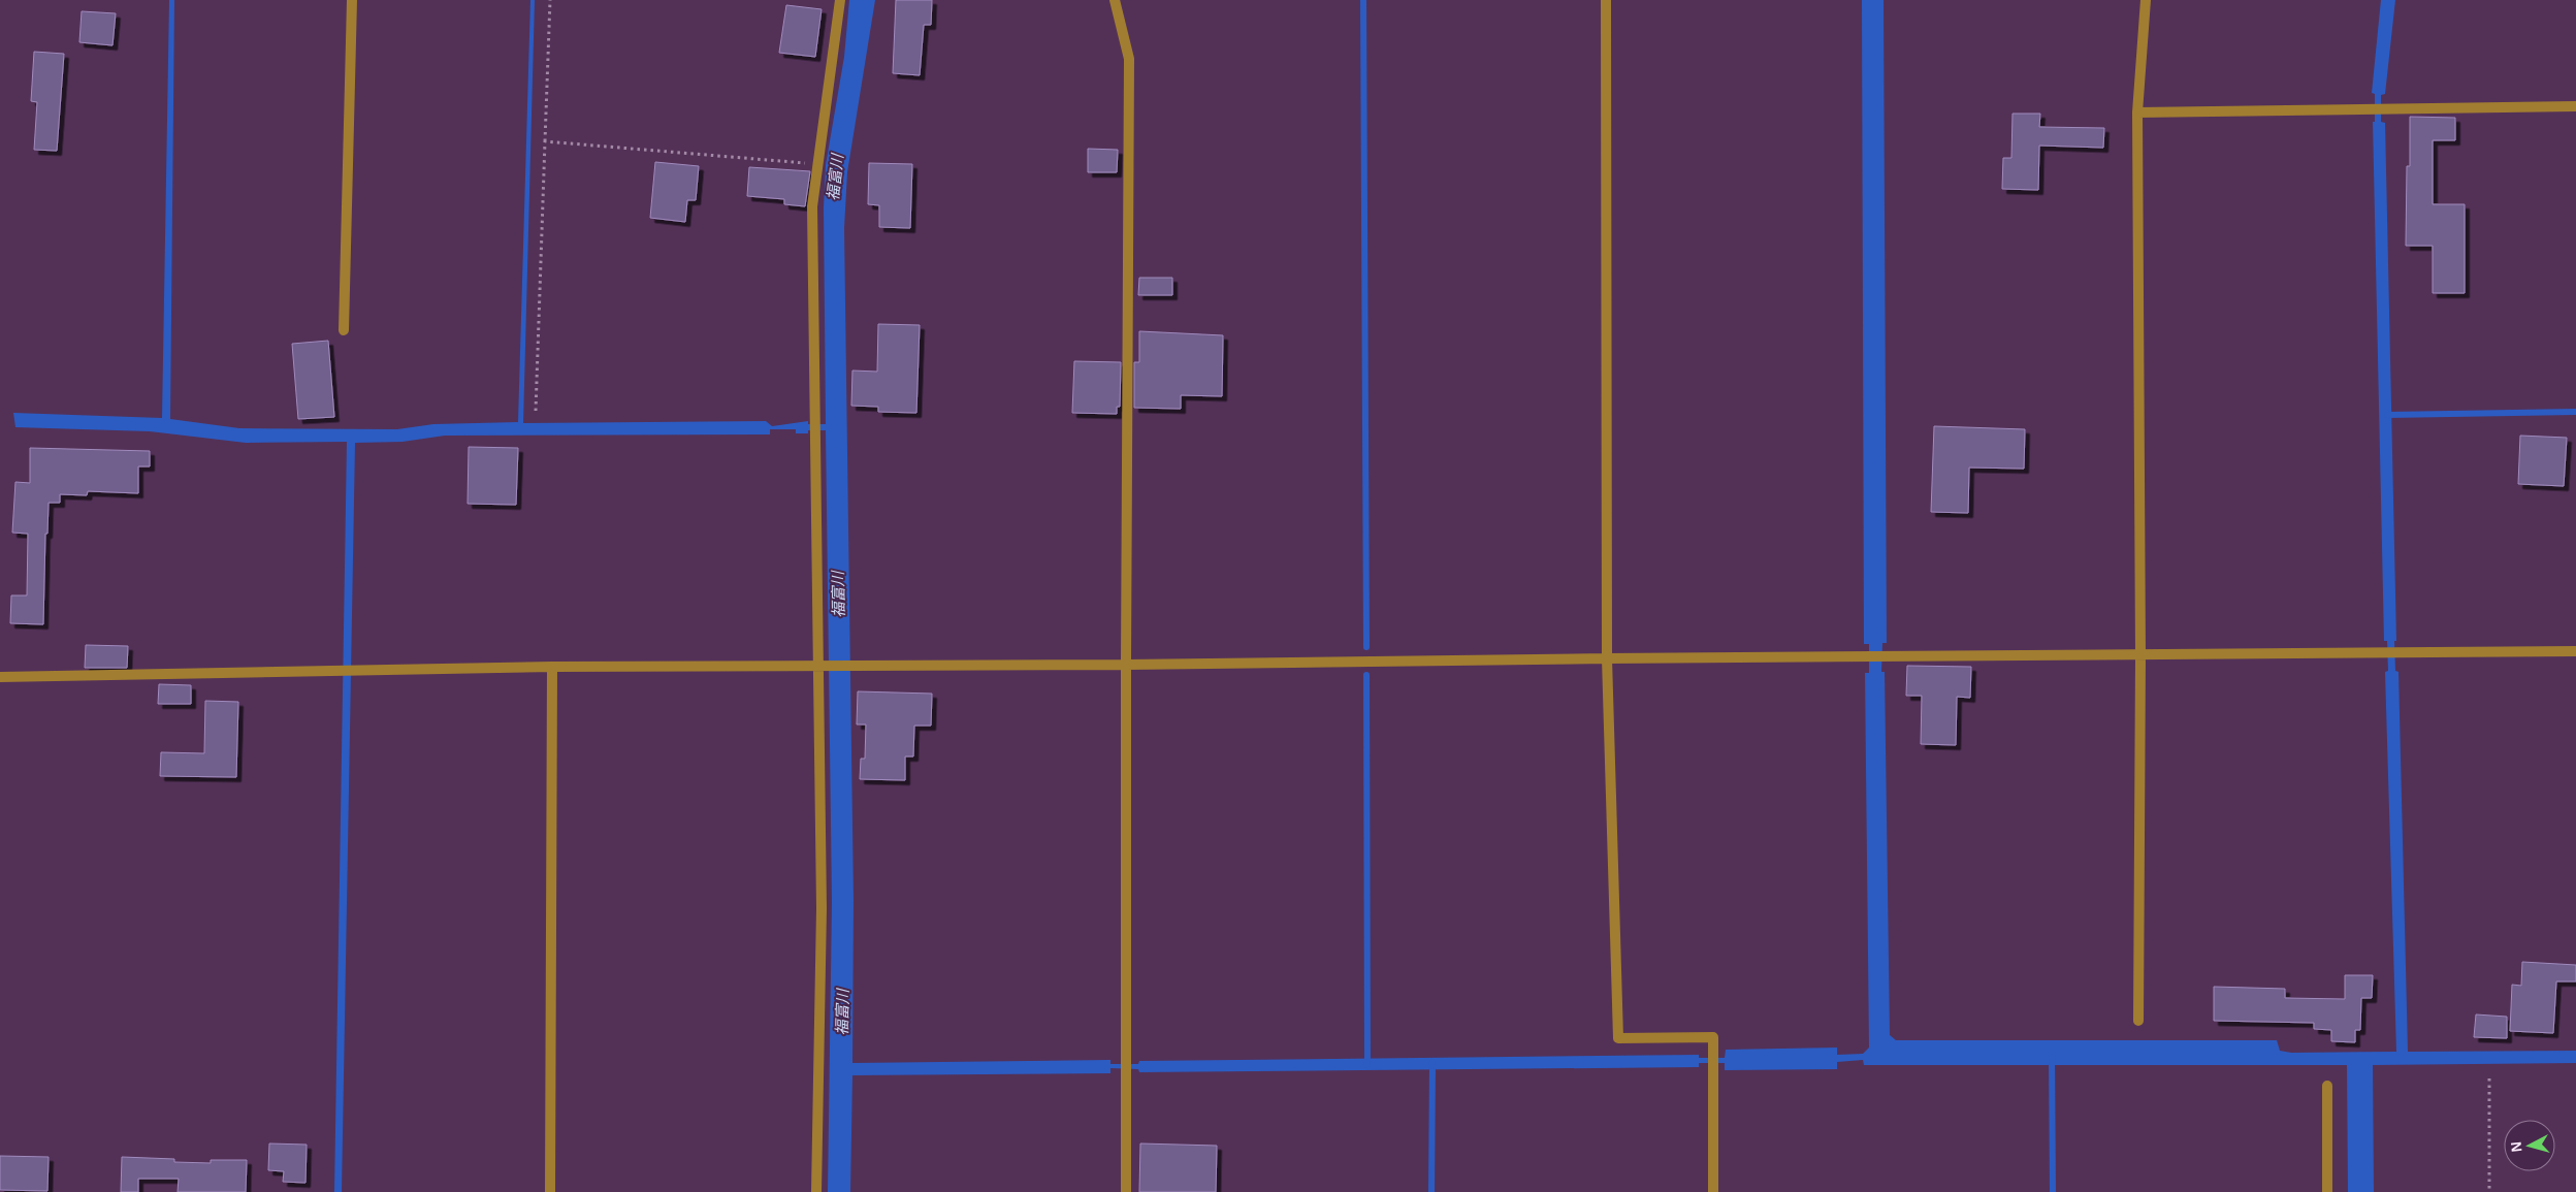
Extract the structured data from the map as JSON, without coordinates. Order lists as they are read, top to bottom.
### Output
{
  "water": ["福富川"],
  "north": "left"
}
